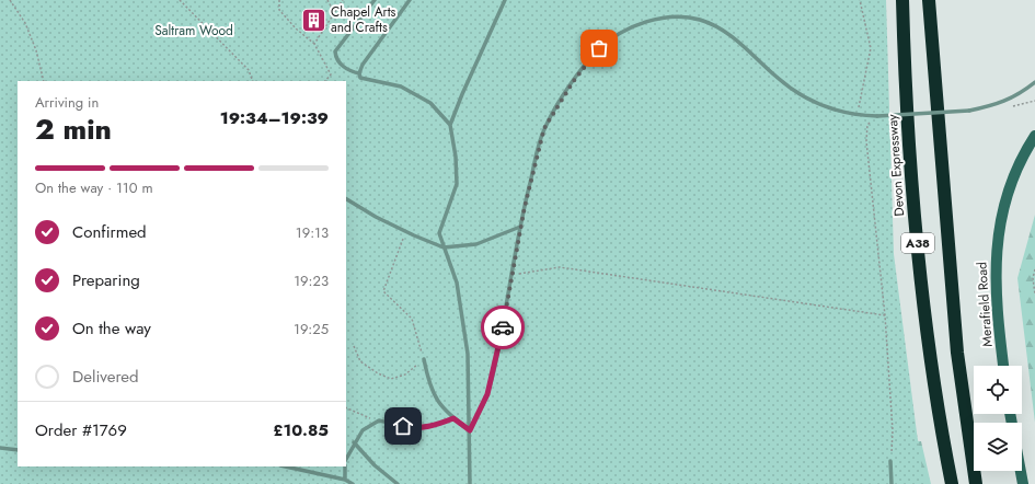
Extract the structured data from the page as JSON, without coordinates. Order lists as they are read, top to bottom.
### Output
{
  "streets": {
    "highway": ["Devon Expressway", "A38"],
    "street": ["Merafield Road"]
  },
  "parks": ["Saltram Wood"],
  "places": {
    "building": ["Chapel Arts and Crafts"]
  },
  "page": {
    "heading": ["2 min", "Arriving in", "19:34–19:39"],
    "panel": ["Order #1769", "£10.85"],
    "bar": "On the way · 110 m",
    "list": [
      ["Confirmed", "19:13"],
      ["Preparing", "19:23"],
      ["On the way", "19:25"],
      "Delivered"
    ]
  }
}
